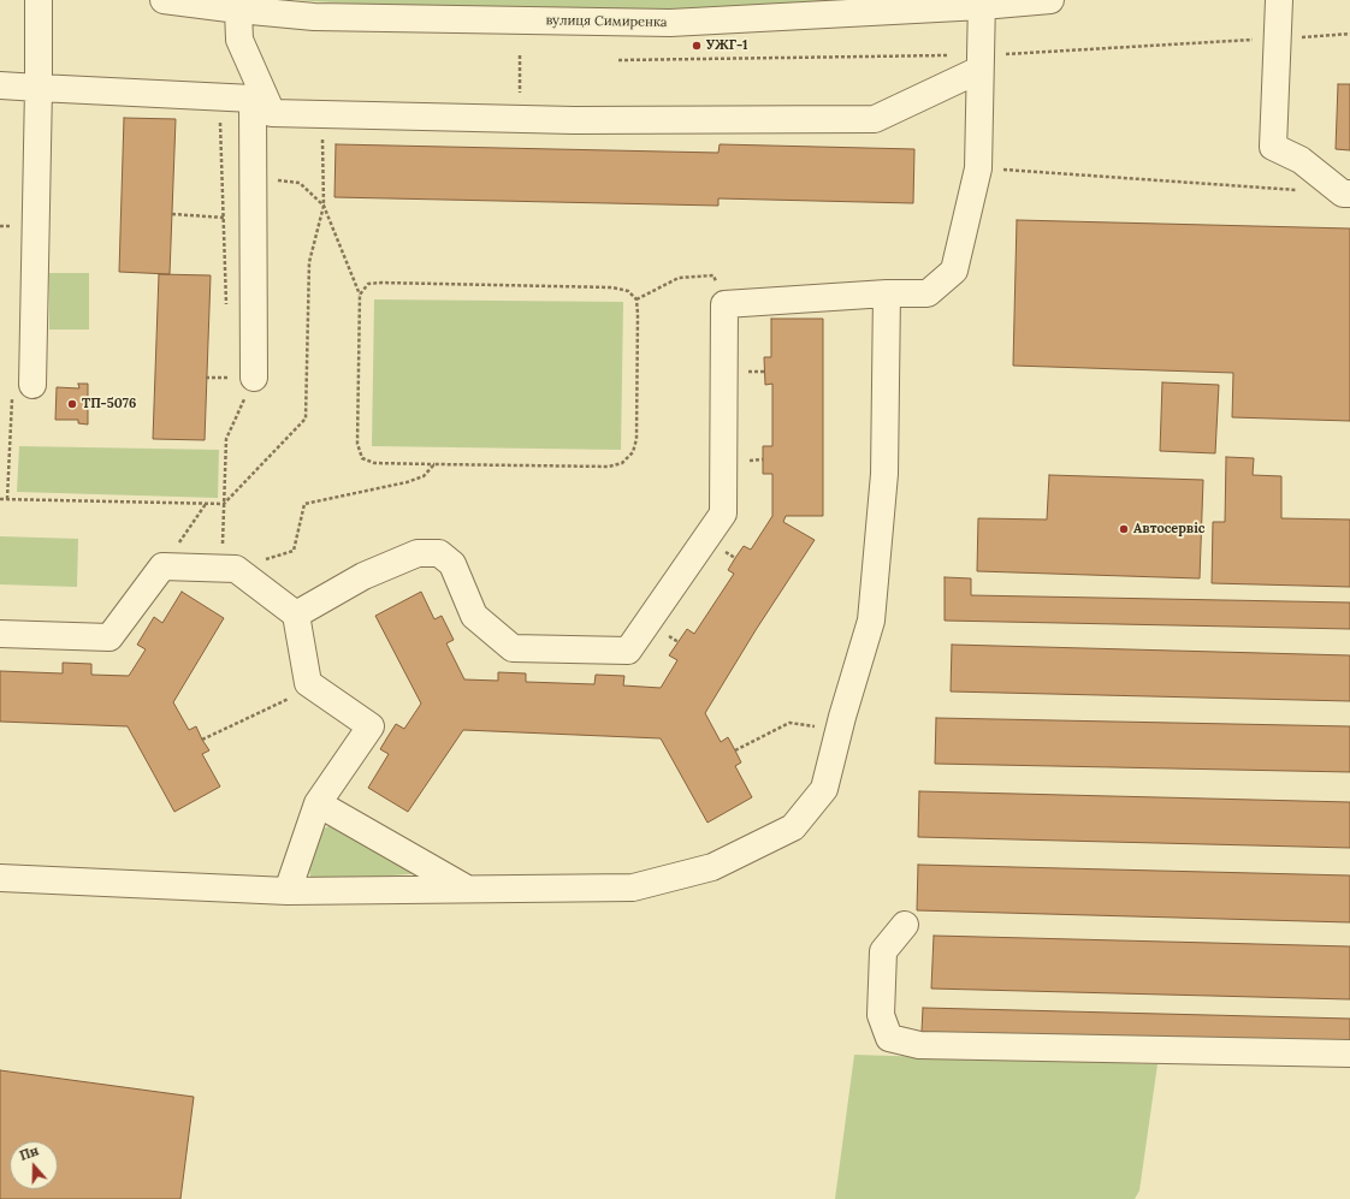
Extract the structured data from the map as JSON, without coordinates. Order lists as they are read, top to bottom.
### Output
{
  "streets": {
    "street": ["вулиця Симиренка"]
  },
  "places": ["УЖГ-1", "ТП-5076", "Автосервіс"],
  "north": "top"
}
